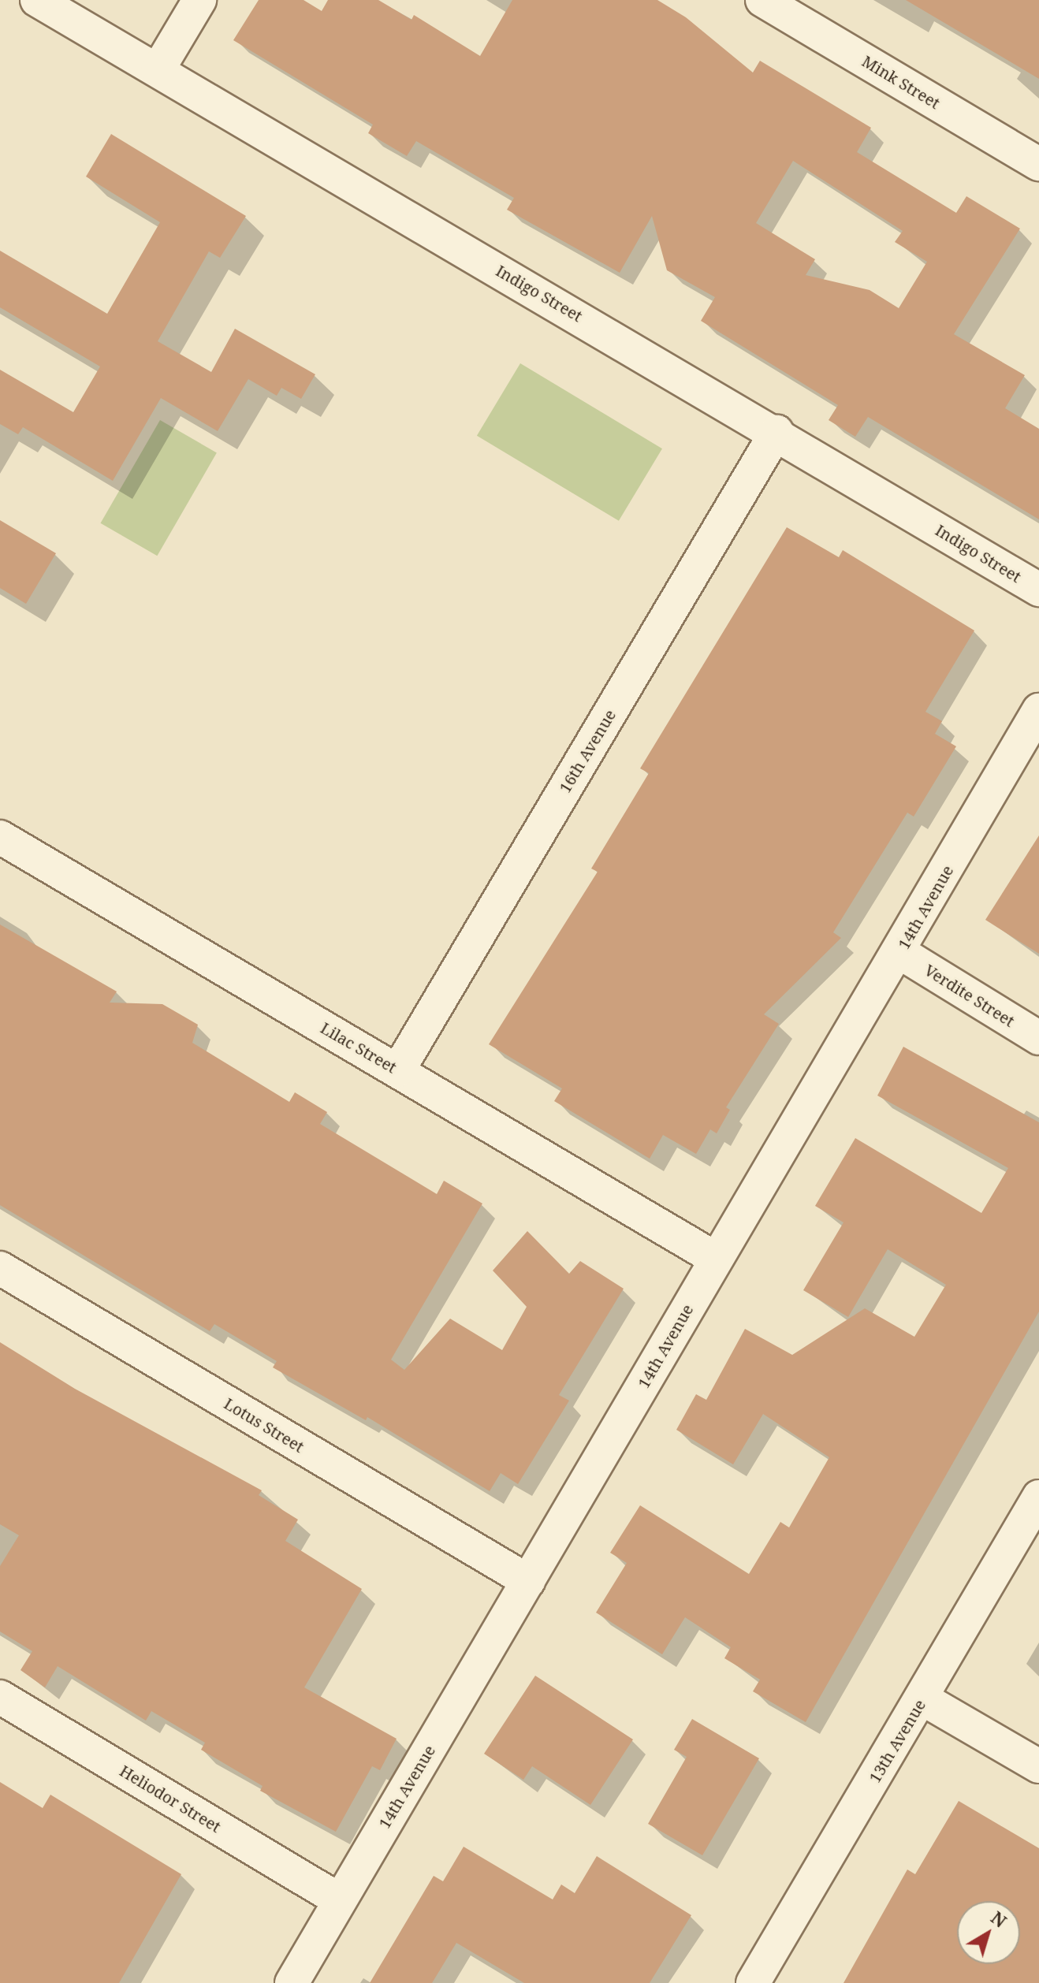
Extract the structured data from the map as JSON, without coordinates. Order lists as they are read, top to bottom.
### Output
{
  "streets": {
    "street": [
      "Mink Street",
      "Indigo Street",
      "16th Avenue",
      "14th Avenue",
      "Verdite Street",
      "Lilac Street",
      "Lotus Street",
      "13th Avenue",
      "Heliodor Street"
    ]
  },
  "crossings": [
    ["Indigo Street", "16th Avenue"],
    ["16th Avenue", "Lilac Street"],
    ["14th Avenue", "Verdite Street"],
    ["14th Avenue", "Lilac Street"],
    ["14th Avenue", "Lotus Street"],
    ["14th Avenue", "Heliodor Street"]
  ],
  "north": "top right"
}
